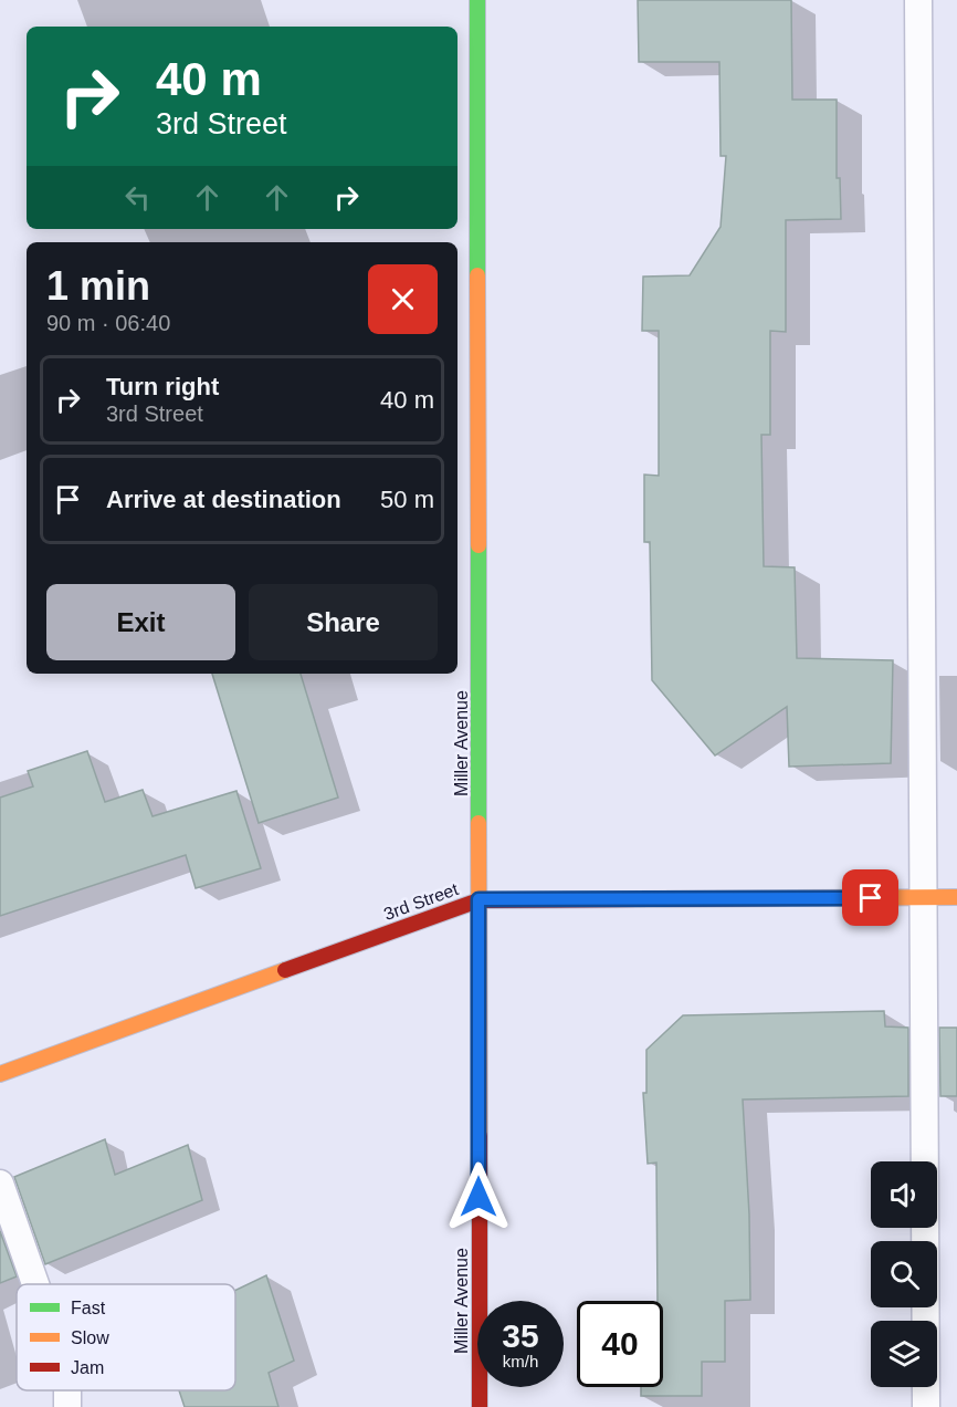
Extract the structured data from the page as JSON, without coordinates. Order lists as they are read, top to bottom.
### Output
{
  "streets": {
    "street": ["Miller Avenue", "3rd Street"]
  },
  "crossings": [
    ["Miller Avenue", "3rd Street"]
  ],
  "legend": ["Fast", "Slow", "Jam"],
  "page": {
    "turn": ["40 m", "3rd Street"],
    "heading": ["1 min", "90 m · 06:40"],
    "list": [
      {
        "name": "Turn right",
        "note": "3rd Street",
        "value": "40 m"
      },
      {
        "name": "Arrive at destination",
        "value": "50 m"
      }
    ],
    "buttons": ["Exit", "Share"],
    "speed": "35 km/h",
    "limit": "40"
  }
}
